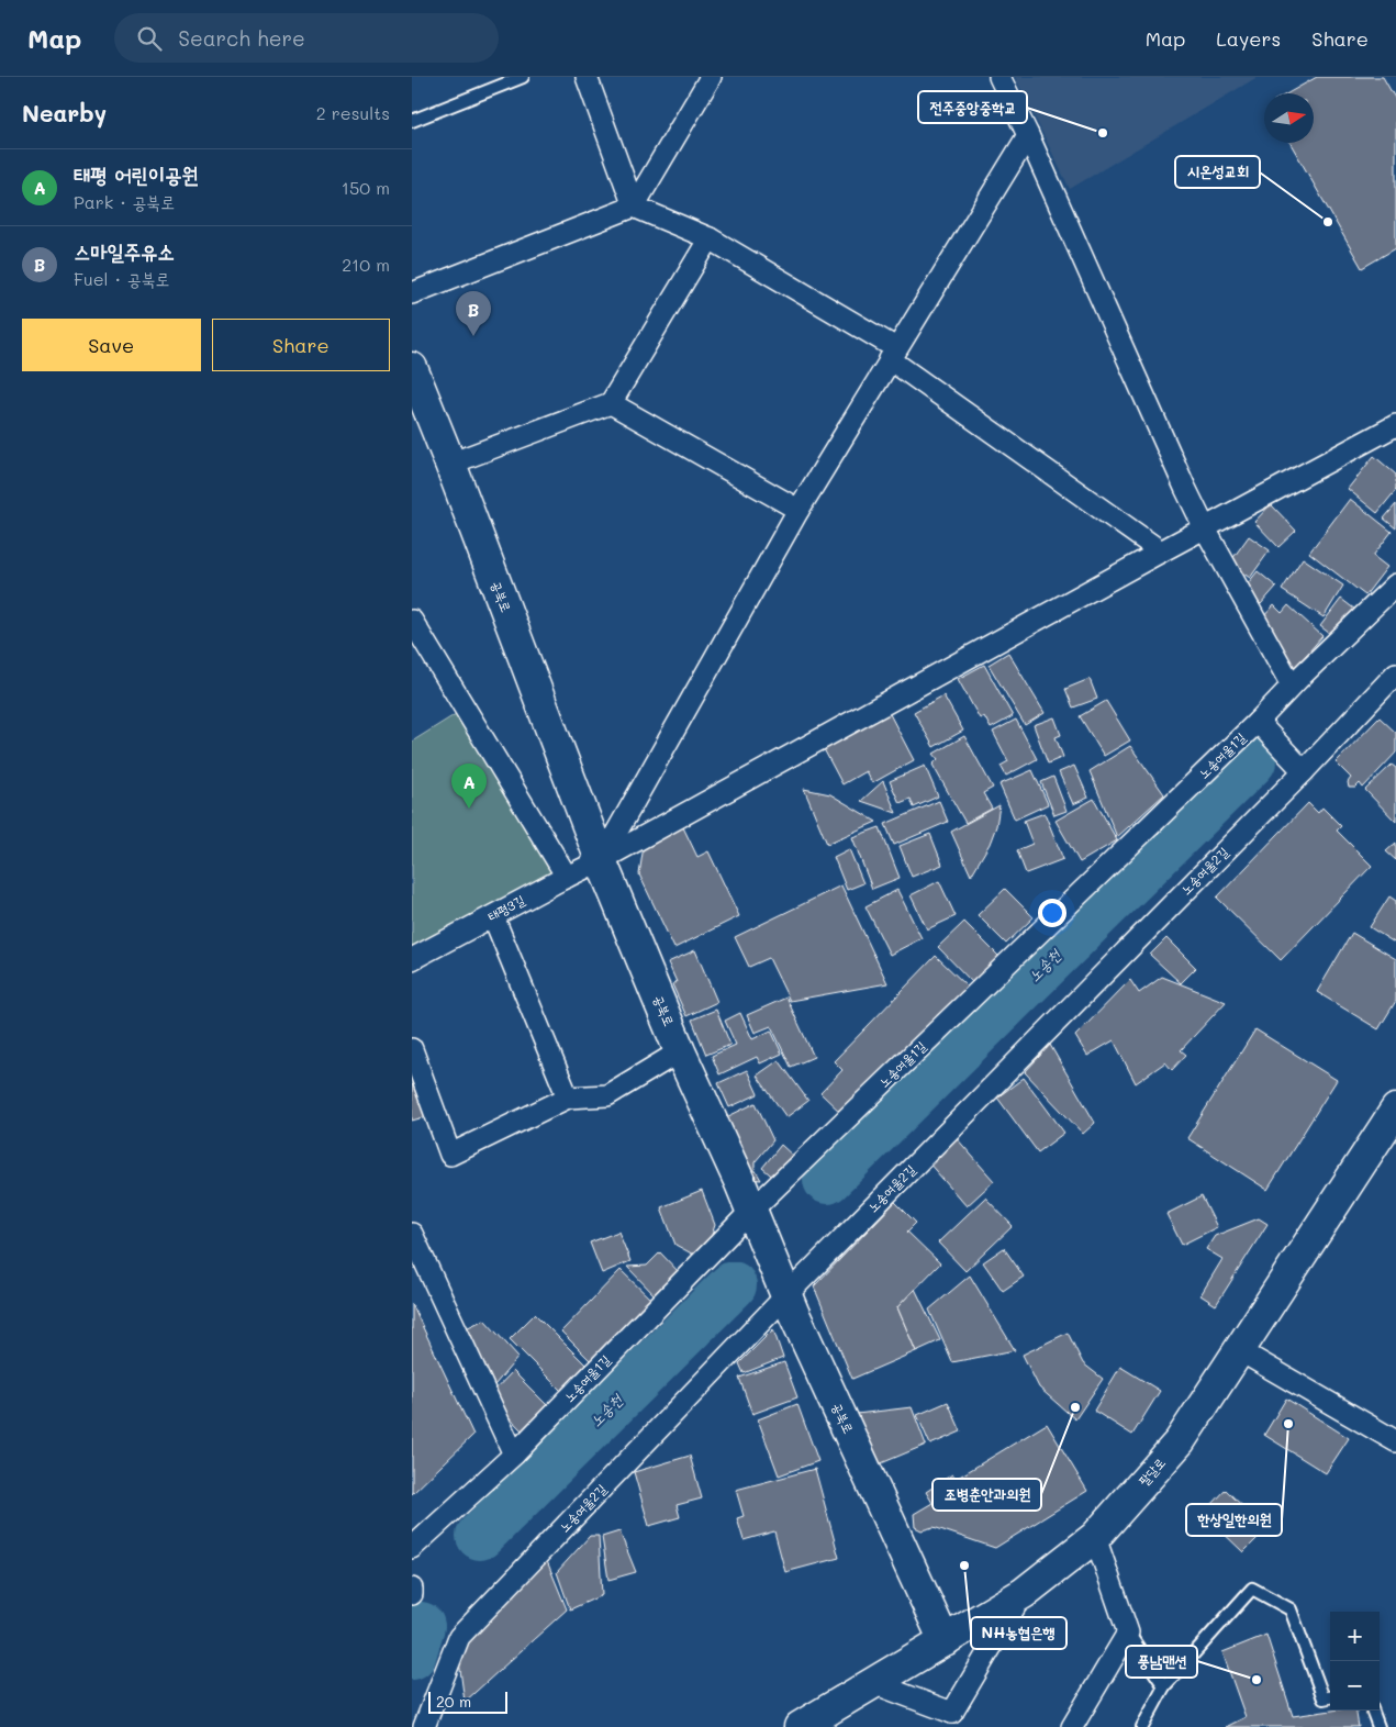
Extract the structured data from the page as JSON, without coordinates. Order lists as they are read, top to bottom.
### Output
{
  "streets": {
    "street": [
      "공북로",
      "노송여울1길",
      "노송여울2길",
      "태평3길",
      "팔달로"
    ]
  },
  "crossings": [
    ["공북로", "노송여울1길"],
    ["공북로", "노송여울2길"],
    ["공북로", "태평3길"],
    ["공북로", "팔달로"]
  ],
  "water": ["노송천"],
  "places": [
    "전주중앙중학교",
    "시온성교회",
    "조병춘안과의원",
    "한상일한의원",
    "NH농협은행",
    "풍남맨션"
  ],
  "scale_bar": "20 m",
  "north": "right",
  "page": {
    "header": "Map",
    "search": "Search here",
    "nav": ["Map", "Layers", "Share"],
    "heading": ["Nearby", "2 results"],
    "list": [
      {
        "mark": "A",
        "name": "태평 어린이공원",
        "note": "Park · 공북로",
        "value": "150 m"
      },
      {
        "mark": "B",
        "name": "스마일주유소",
        "note": "Fuel · 공북로",
        "value": "210 m"
      }
    ],
    "pins": ["B", "A"],
    "buttons": ["Save", "Share"],
    "map_buttons": ["+", "−"],
    "scale": "20 m"
  }
}
